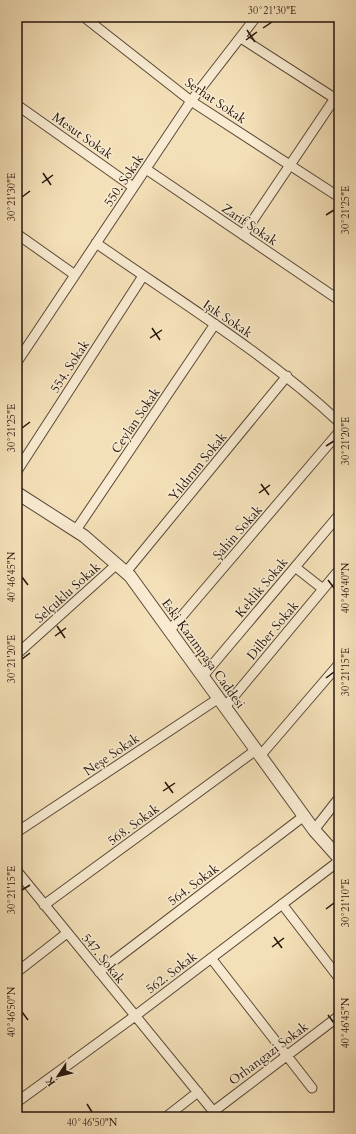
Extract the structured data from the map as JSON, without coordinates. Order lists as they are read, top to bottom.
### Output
{
  "streets": {
    "street": [
      "Serhat Sokak",
      "Mesut Sokak",
      "550. Sokak",
      "Zarif Sokak",
      "Işık Sokak",
      "554. Sokak",
      "Ceylan Sokak",
      "Yıldırım Sokak",
      "Şahin Sokak",
      "Keklik Sokak",
      "Selçuklu Sokak",
      "Dilber Sokak",
      "Eski Kazımpaşa Caddesi",
      "Neşe Sokak",
      "568. Sokak",
      "564. Sokak",
      "547. Sokak",
      "562. Sokak",
      "Orhangazi Sokak"
    ]
  },
  "crossings": [
    ["Serhat Sokak", "550. Sokak"],
    ["Mesut Sokak", "550. Sokak"],
    ["550. Sokak", "Zarif Sokak"],
    ["550. Sokak", "Işık Sokak"],
    ["Işık Sokak", "554. Sokak"],
    ["Işık Sokak", "Ceylan Sokak"],
    ["Işık Sokak", "Yıldırım Sokak"],
    ["Ceylan Sokak", "Eski Kazımpaşa Caddesi"],
    ["Yıldırım Sokak", "Selçuklu Sokak"],
    ["Yıldırım Sokak", "Eski Kazımpaşa Caddesi"],
    ["Şahin Sokak", "Eski Kazımpaşa Caddesi"],
    ["Keklik Sokak", "Eski Kazımpaşa Caddesi"],
    ["Selçuklu Sokak", "Eski Kazımpaşa Caddesi"],
    ["Dilber Sokak", "Eski Kazımpaşa Caddesi"],
    ["Dilber Sokak", "Neşe Sokak"],
    ["Eski Kazımpaşa Caddesi", "Neşe Sokak"],
    ["Eski Kazımpaşa Caddesi", "568. Sokak"],
    ["Eski Kazımpaşa Caddesi", "564. Sokak"],
    ["568. Sokak", "547. Sokak"],
    ["564. Sokak", "547. Sokak"],
    ["547. Sokak", "562. Sokak"],
    ["547. Sokak", "Orhangazi Sokak"]
  ],
  "north": "bottom left",
  "coordinates": [
    "30°21'30\"E",
    "30°21'25\"E",
    "30°21'20\"E",
    "40°46'45\"N",
    "40°46'40\"N",
    "30°21'15\"E",
    "30°21'10\"E",
    "40°46'50\"N"
  ]
}
